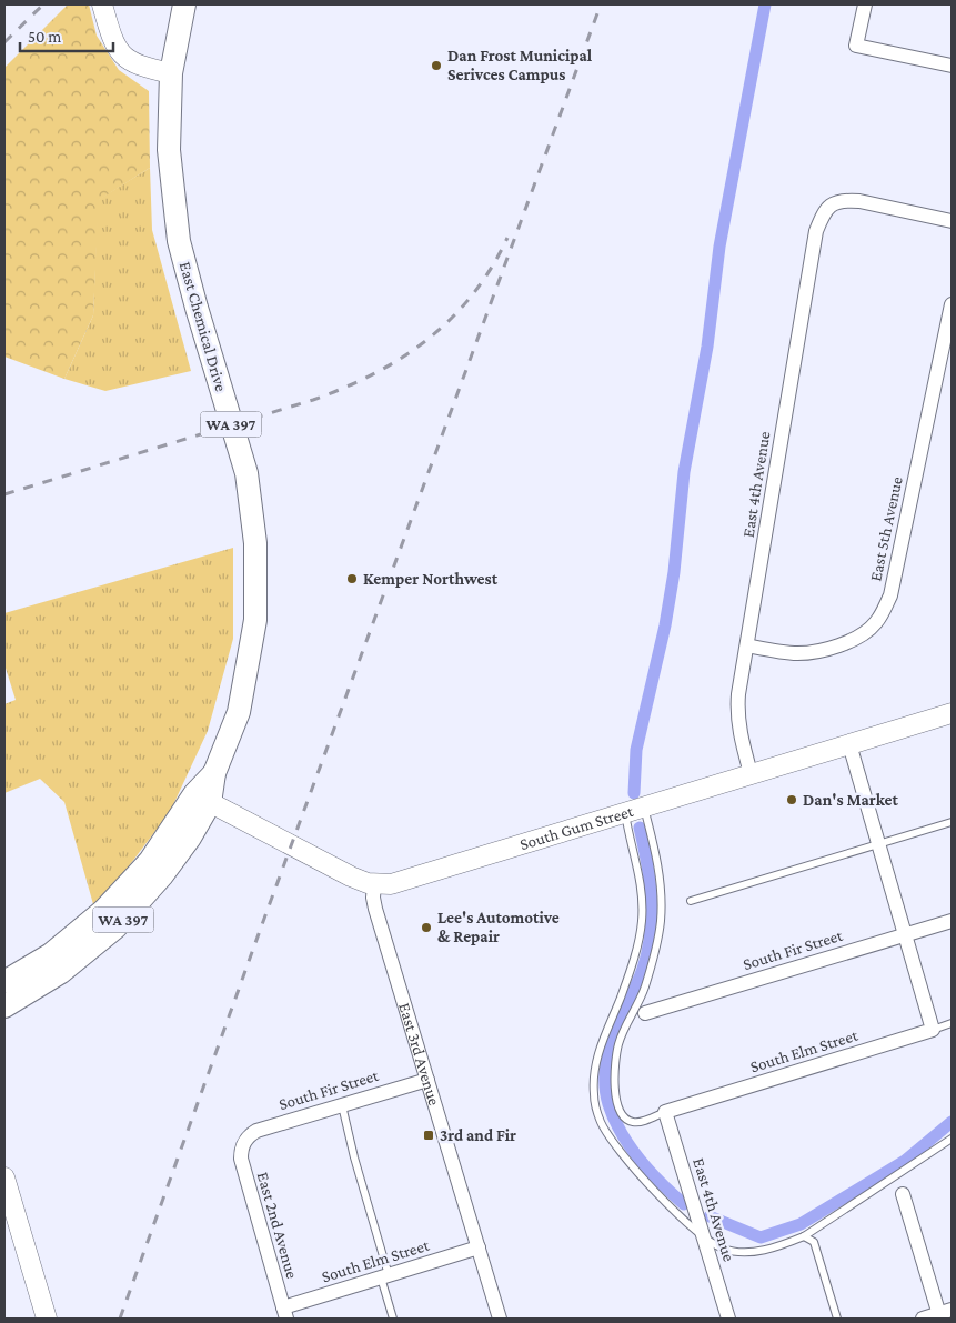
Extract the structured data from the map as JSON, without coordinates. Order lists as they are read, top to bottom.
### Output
{
  "streets": {
    "main road": ["East Chemical Drive", "WA 397", "South Gum Street"],
    "street": [
      "East 4th Avenue",
      "East 5th Avenue",
      "South Fir Street",
      "South Elm Street",
      "East 3rd Avenue",
      "East 2nd Avenue"
    ]
  },
  "crossings": [
    ["East Chemical Drive", "WA 397"],
    ["East Chemical Drive", "South Gum Street"],
    ["WA 397", "South Gum Street"],
    ["East 4th Avenue", "East 5th Avenue"],
    ["East 4th Avenue", "South Gum Street"],
    ["East 4th Avenue", "South Elm Street"],
    ["South Gum Street", "East 3rd Avenue"],
    ["South Fir Street", "East 3rd Avenue"],
    ["South Fir Street", "East 2nd Avenue"],
    ["South Elm Street", "East 3rd Avenue"],
    ["South Elm Street", "East 2nd Avenue"]
  ],
  "places": {
    "other": [
      "Dan Frost Municipal Serivces Campus",
      "Kemper Northwest",
      "Dan's Market",
      "Lee's Automotive & Repair"
    ],
    "transit": ["3rd and Fir"]
  },
  "scale_bar": "50 m"
}
